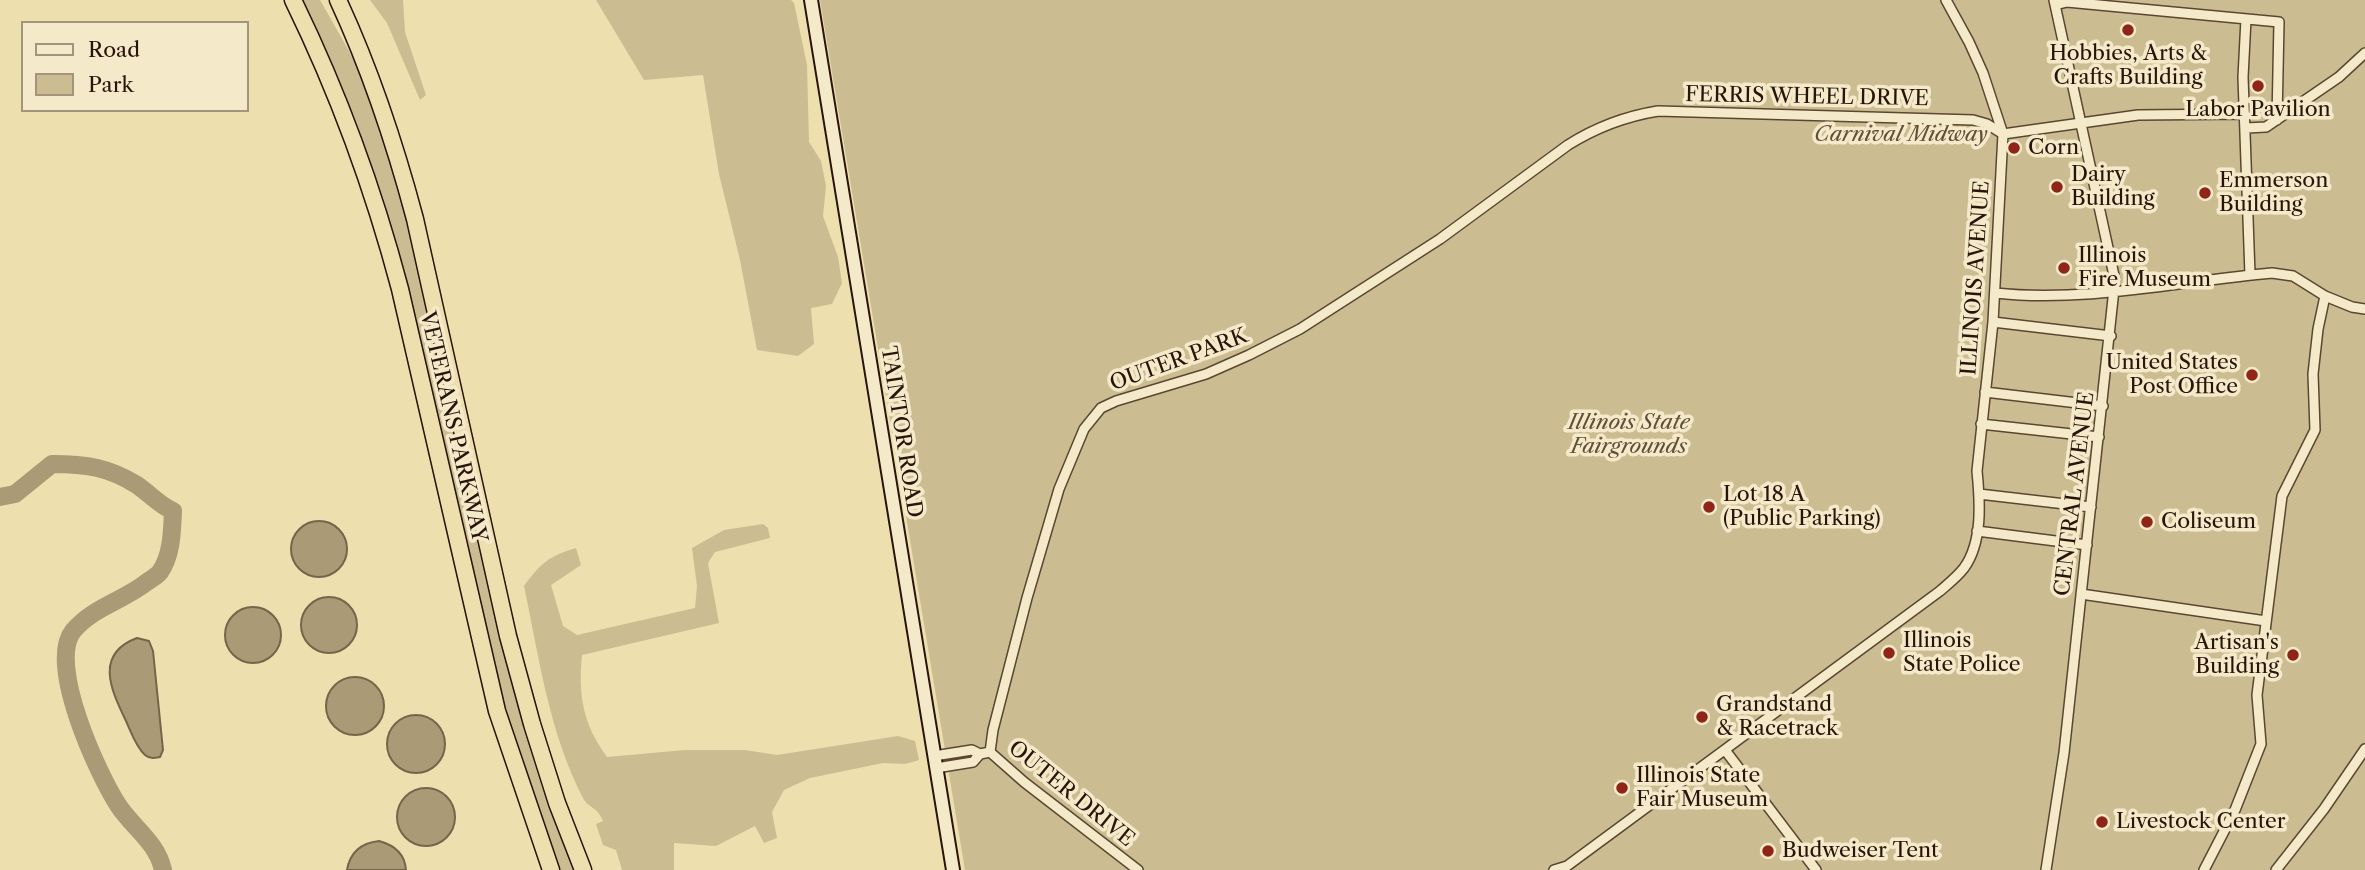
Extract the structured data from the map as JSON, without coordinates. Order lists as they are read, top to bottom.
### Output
{
  "streets": {
    "highway": ["VETERANS PARKWAY"],
    "main road": ["TAINTOR ROAD"],
    "street": [
      "FERRIS WHEEL DRIVE",
      "ILLINOIS AVENUE",
      "OUTER PARK",
      "CENTRAL AVENUE",
      "OUTER DRIVE"
    ]
  },
  "crossings": [
    ["FERRIS WHEEL DRIVE", "ILLINOIS AVENUE"],
    ["FERRIS WHEEL DRIVE", "OUTER PARK"],
    ["OUTER PARK", "OUTER DRIVE"],
    ["TAINTOR ROAD", "OUTER DRIVE"]
  ],
  "parks": ["Carnival Midway", "Illinois State Fairgrounds"],
  "places": [
    "Hobbies, Arts & Crafts Building",
    "Labor Pavilion",
    "Corn",
    "Dairy Building",
    "Emmerson Building",
    "Illinois Fire Museum",
    "United States Post Office",
    "Lot 18 A (Public Parking)",
    "Coliseum",
    "Illinois State Police",
    "Artisan's Building",
    "Grandstand & Racetrack",
    "Illinois State Fair Museum",
    "Livestock Center",
    "Budweiser Tent"
  ],
  "legend": ["Road", "Park"]
}
